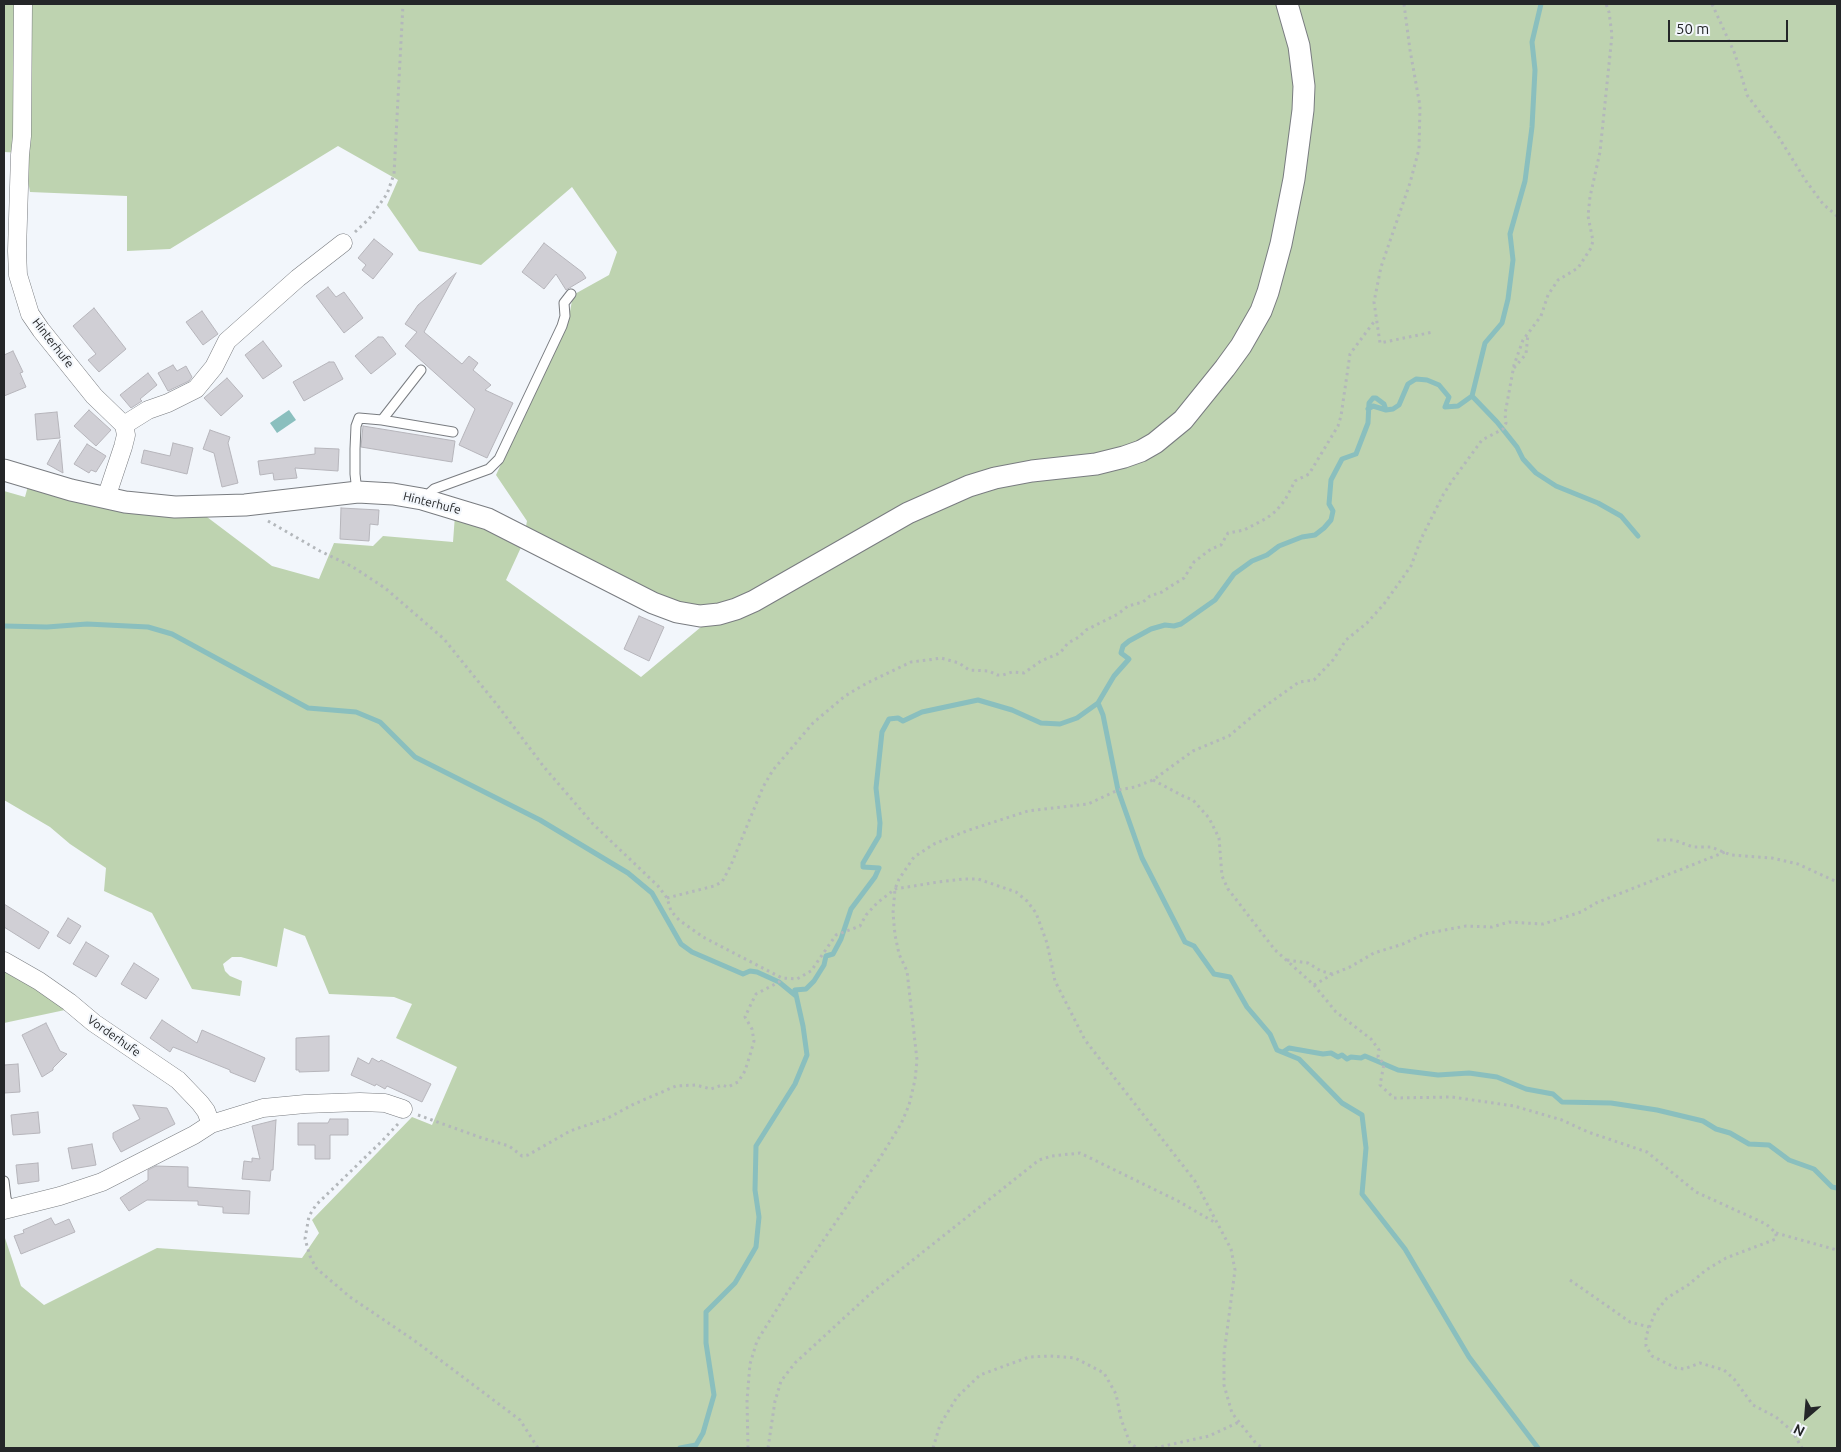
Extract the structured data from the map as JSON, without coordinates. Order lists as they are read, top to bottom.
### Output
{
  "streets": {
    "street": ["Hinterhufe", "Vorderhufe"]
  },
  "scale_bar": "50 m",
  "north": "bottom left"
}
